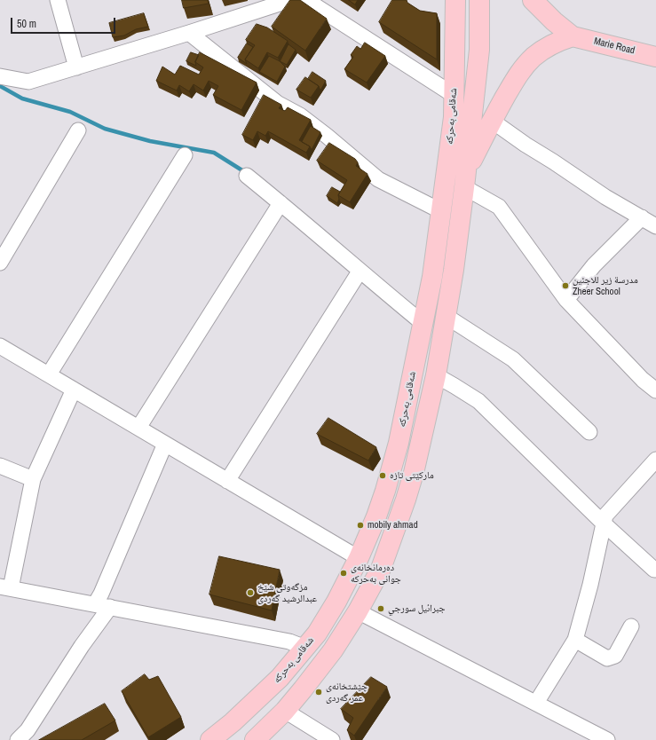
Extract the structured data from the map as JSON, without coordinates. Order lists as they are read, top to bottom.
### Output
{
  "streets": {
    "main road": ["Marie Road", "شەقامی بەحرکە"]
  },
  "places": [
    "مدرسة زير للاجئين Zheer School",
    "مارکێتی تازە",
    "mobily ahmad",
    "دەرمانخانەی جوانی بەحرکە",
    "مزگەوتی شێخ عبدالرشید گەردی",
    "جبرائيل سورجي",
    "چێشتخانەی عمر گەردی"
  ],
  "scale_bar": "50 m"
}
